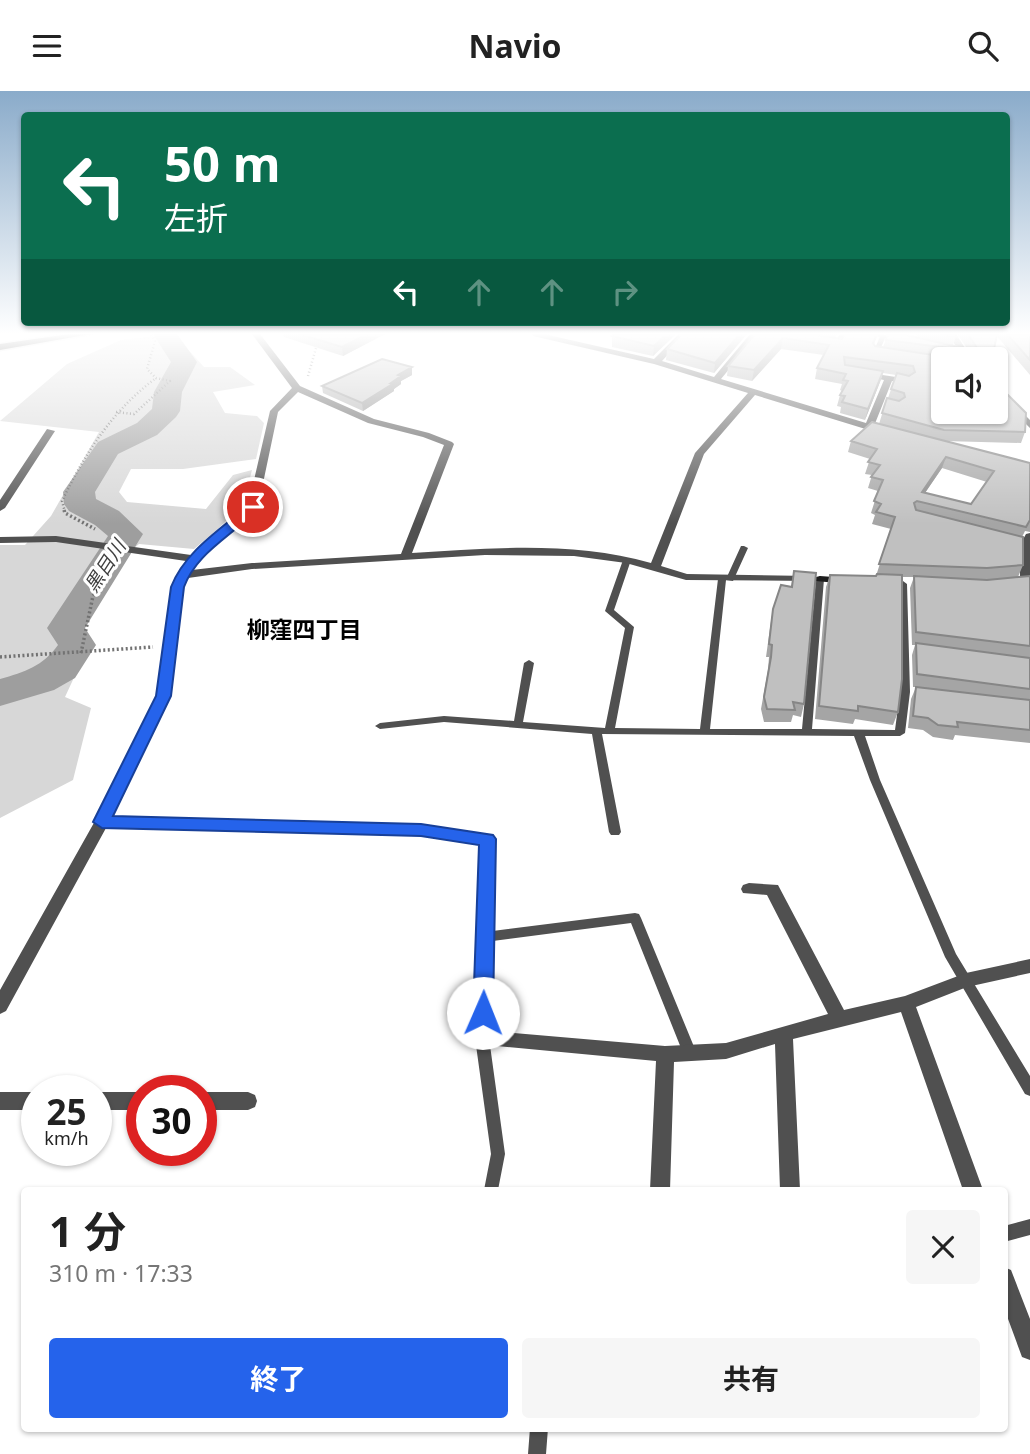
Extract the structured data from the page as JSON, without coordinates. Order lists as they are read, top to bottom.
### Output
{
  "districts": ["柳窪四丁目"],
  "water": ["黒目川"],
  "page": {
    "header": "Navio",
    "turn": ["50 m", "左折"],
    "speed": "25 km/h",
    "limit": "30",
    "heading": ["1 分", "310 m · 17:33"],
    "buttons": ["終了", "共有"]
  }
}
